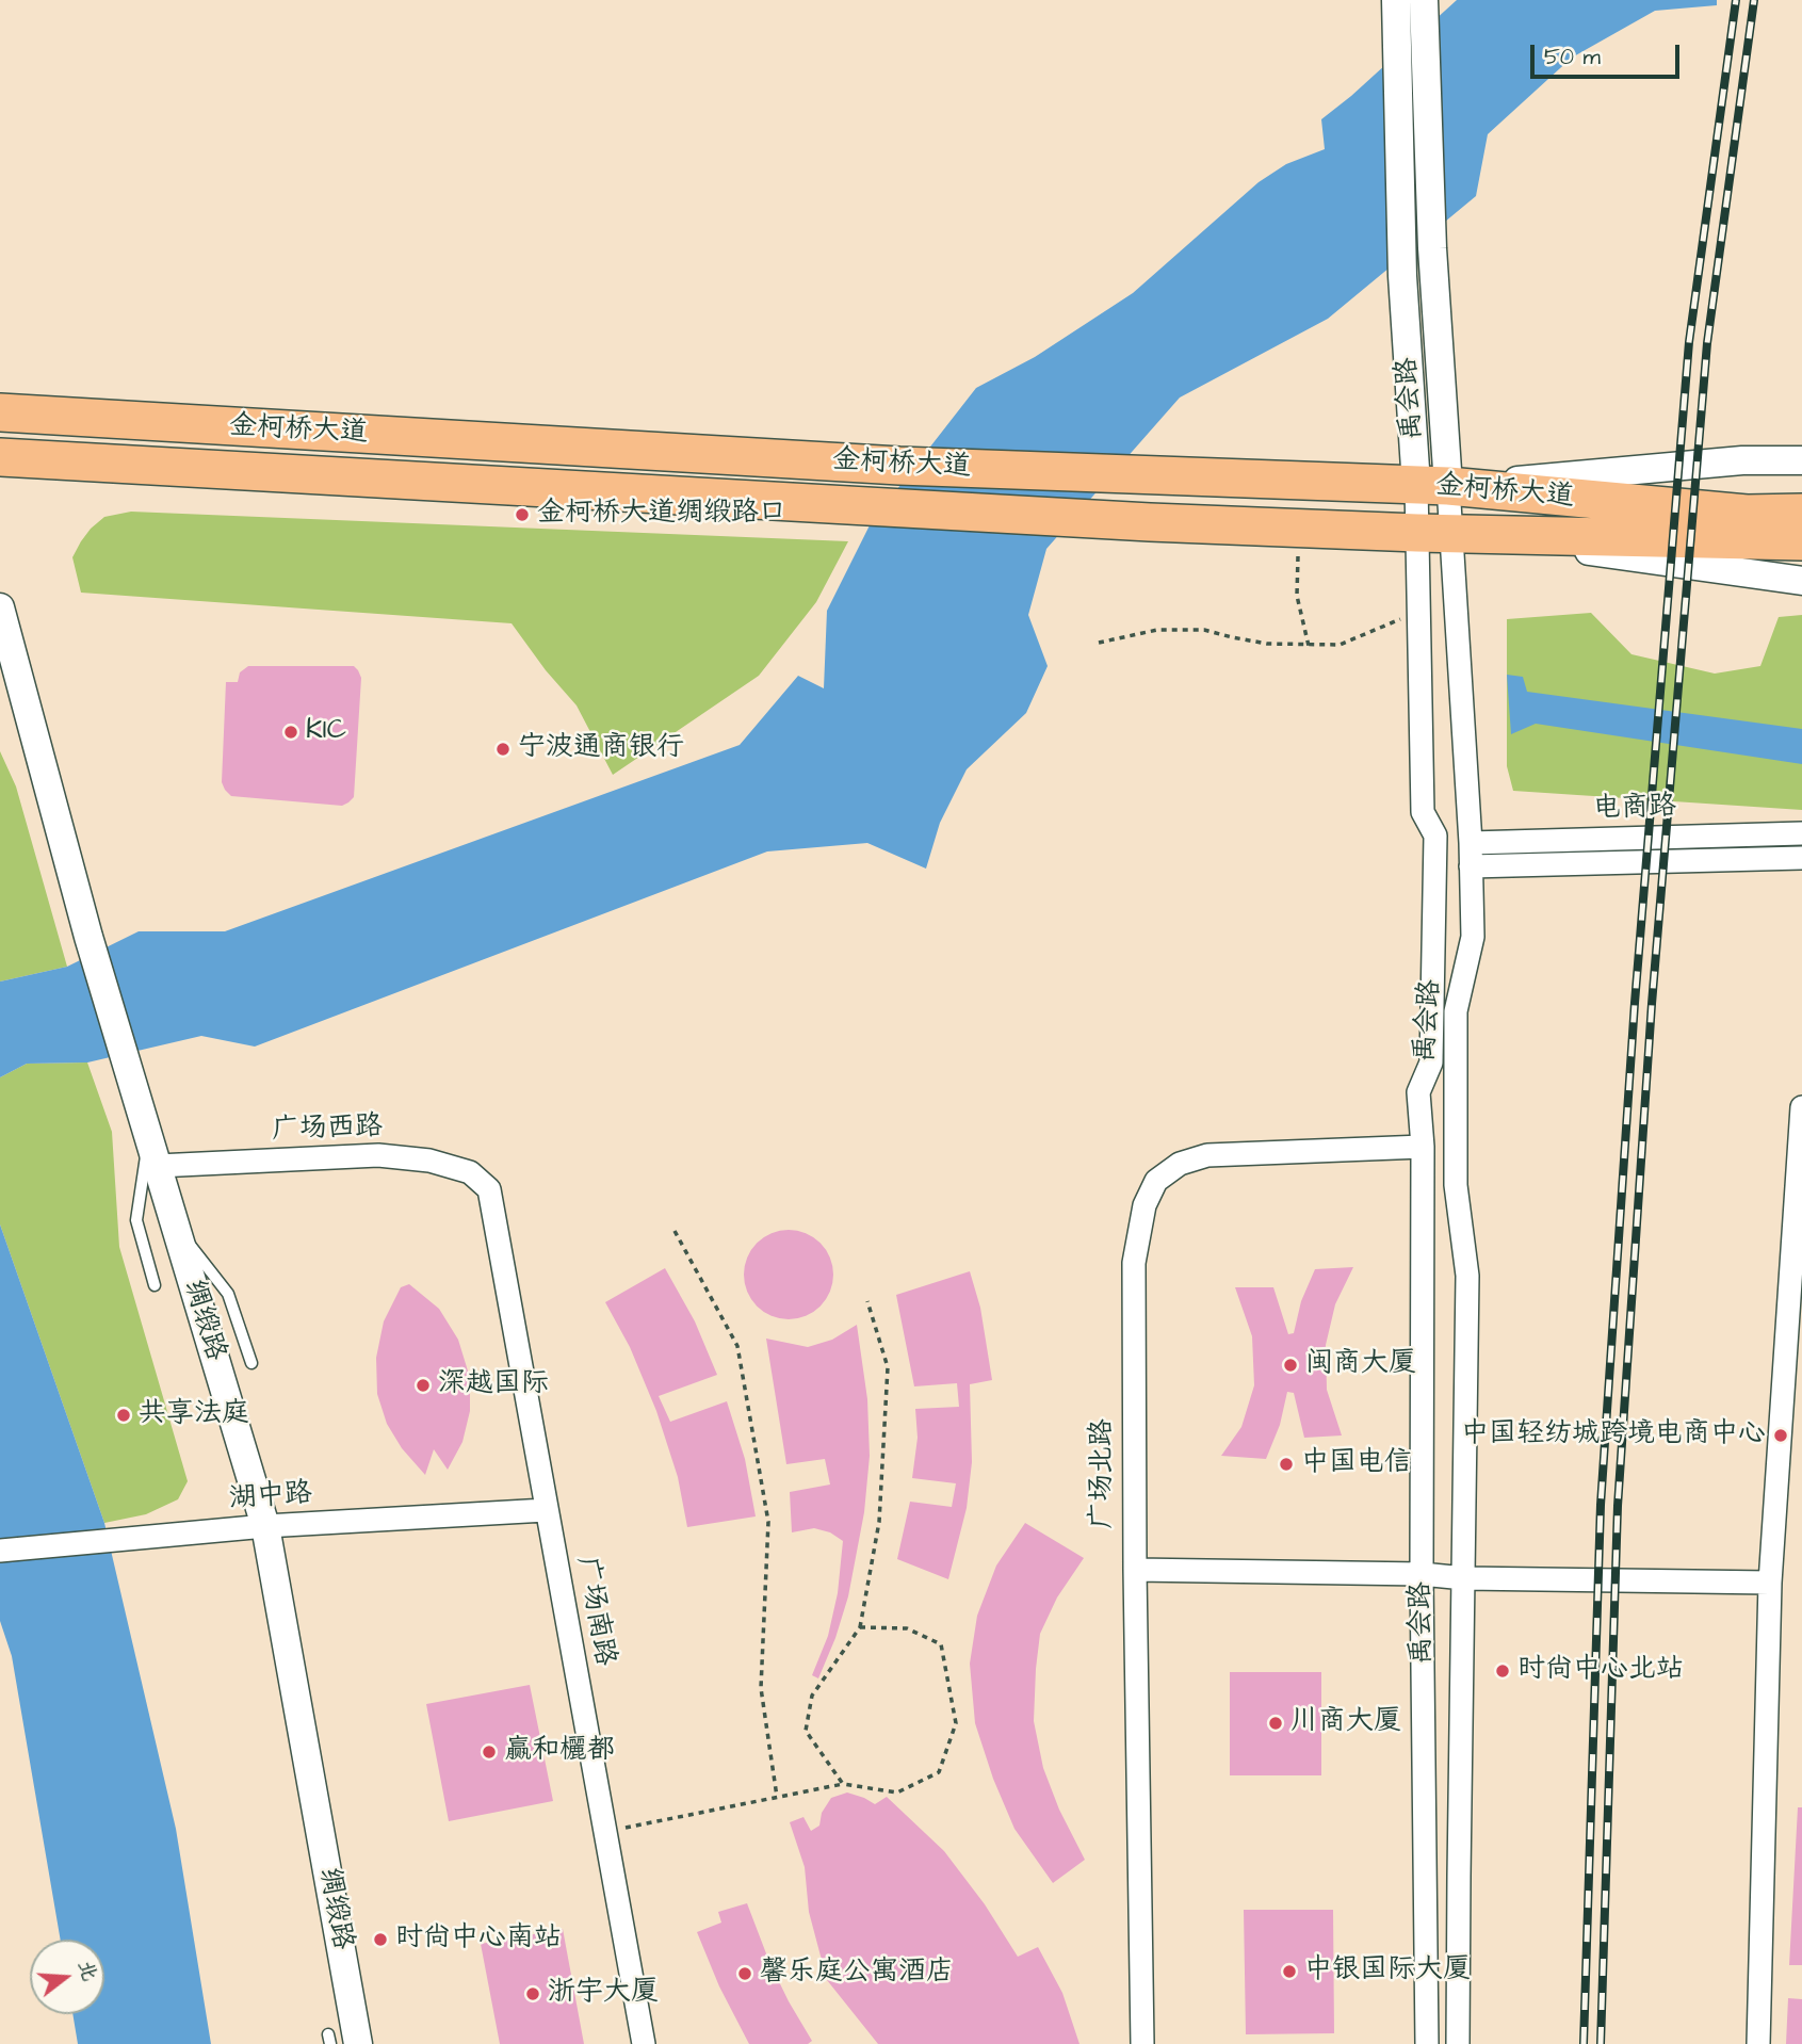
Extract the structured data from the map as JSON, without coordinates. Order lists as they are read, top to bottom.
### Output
{
  "streets": {
    "main road": ["金柯桥大道"],
    "street": [
      "禹会路",
      "电商路",
      "广场西路",
      "绸缎路",
      "广场北路",
      "湖中路",
      "广场南路"
    ]
  },
  "crossings": [
    ["禹会路", "金柯桥大道"],
    ["禹会路", "电商路"],
    ["禹会路", "广场北路"],
    ["广场西路", "绸缎路"],
    ["广场西路", "广场南路"],
    ["绸缎路", "湖中路"],
    ["湖中路", "广场南路"]
  ],
  "places": [
    "金柯桥大道绸缎路口",
    "KIC",
    "宁波通商银行",
    "闽商大厦",
    "深越国际",
    "共享法庭",
    "中国轻纺城跨境电商中心",
    "中国电信",
    "时尚中心北站",
    "川商大厦",
    "赢和欐都",
    "时尚中心南站",
    "中银国际大厦",
    "馨乐庭公寓酒店",
    "浙宇大厦"
  ],
  "scale_bar": "50 m",
  "north": "right"
}
